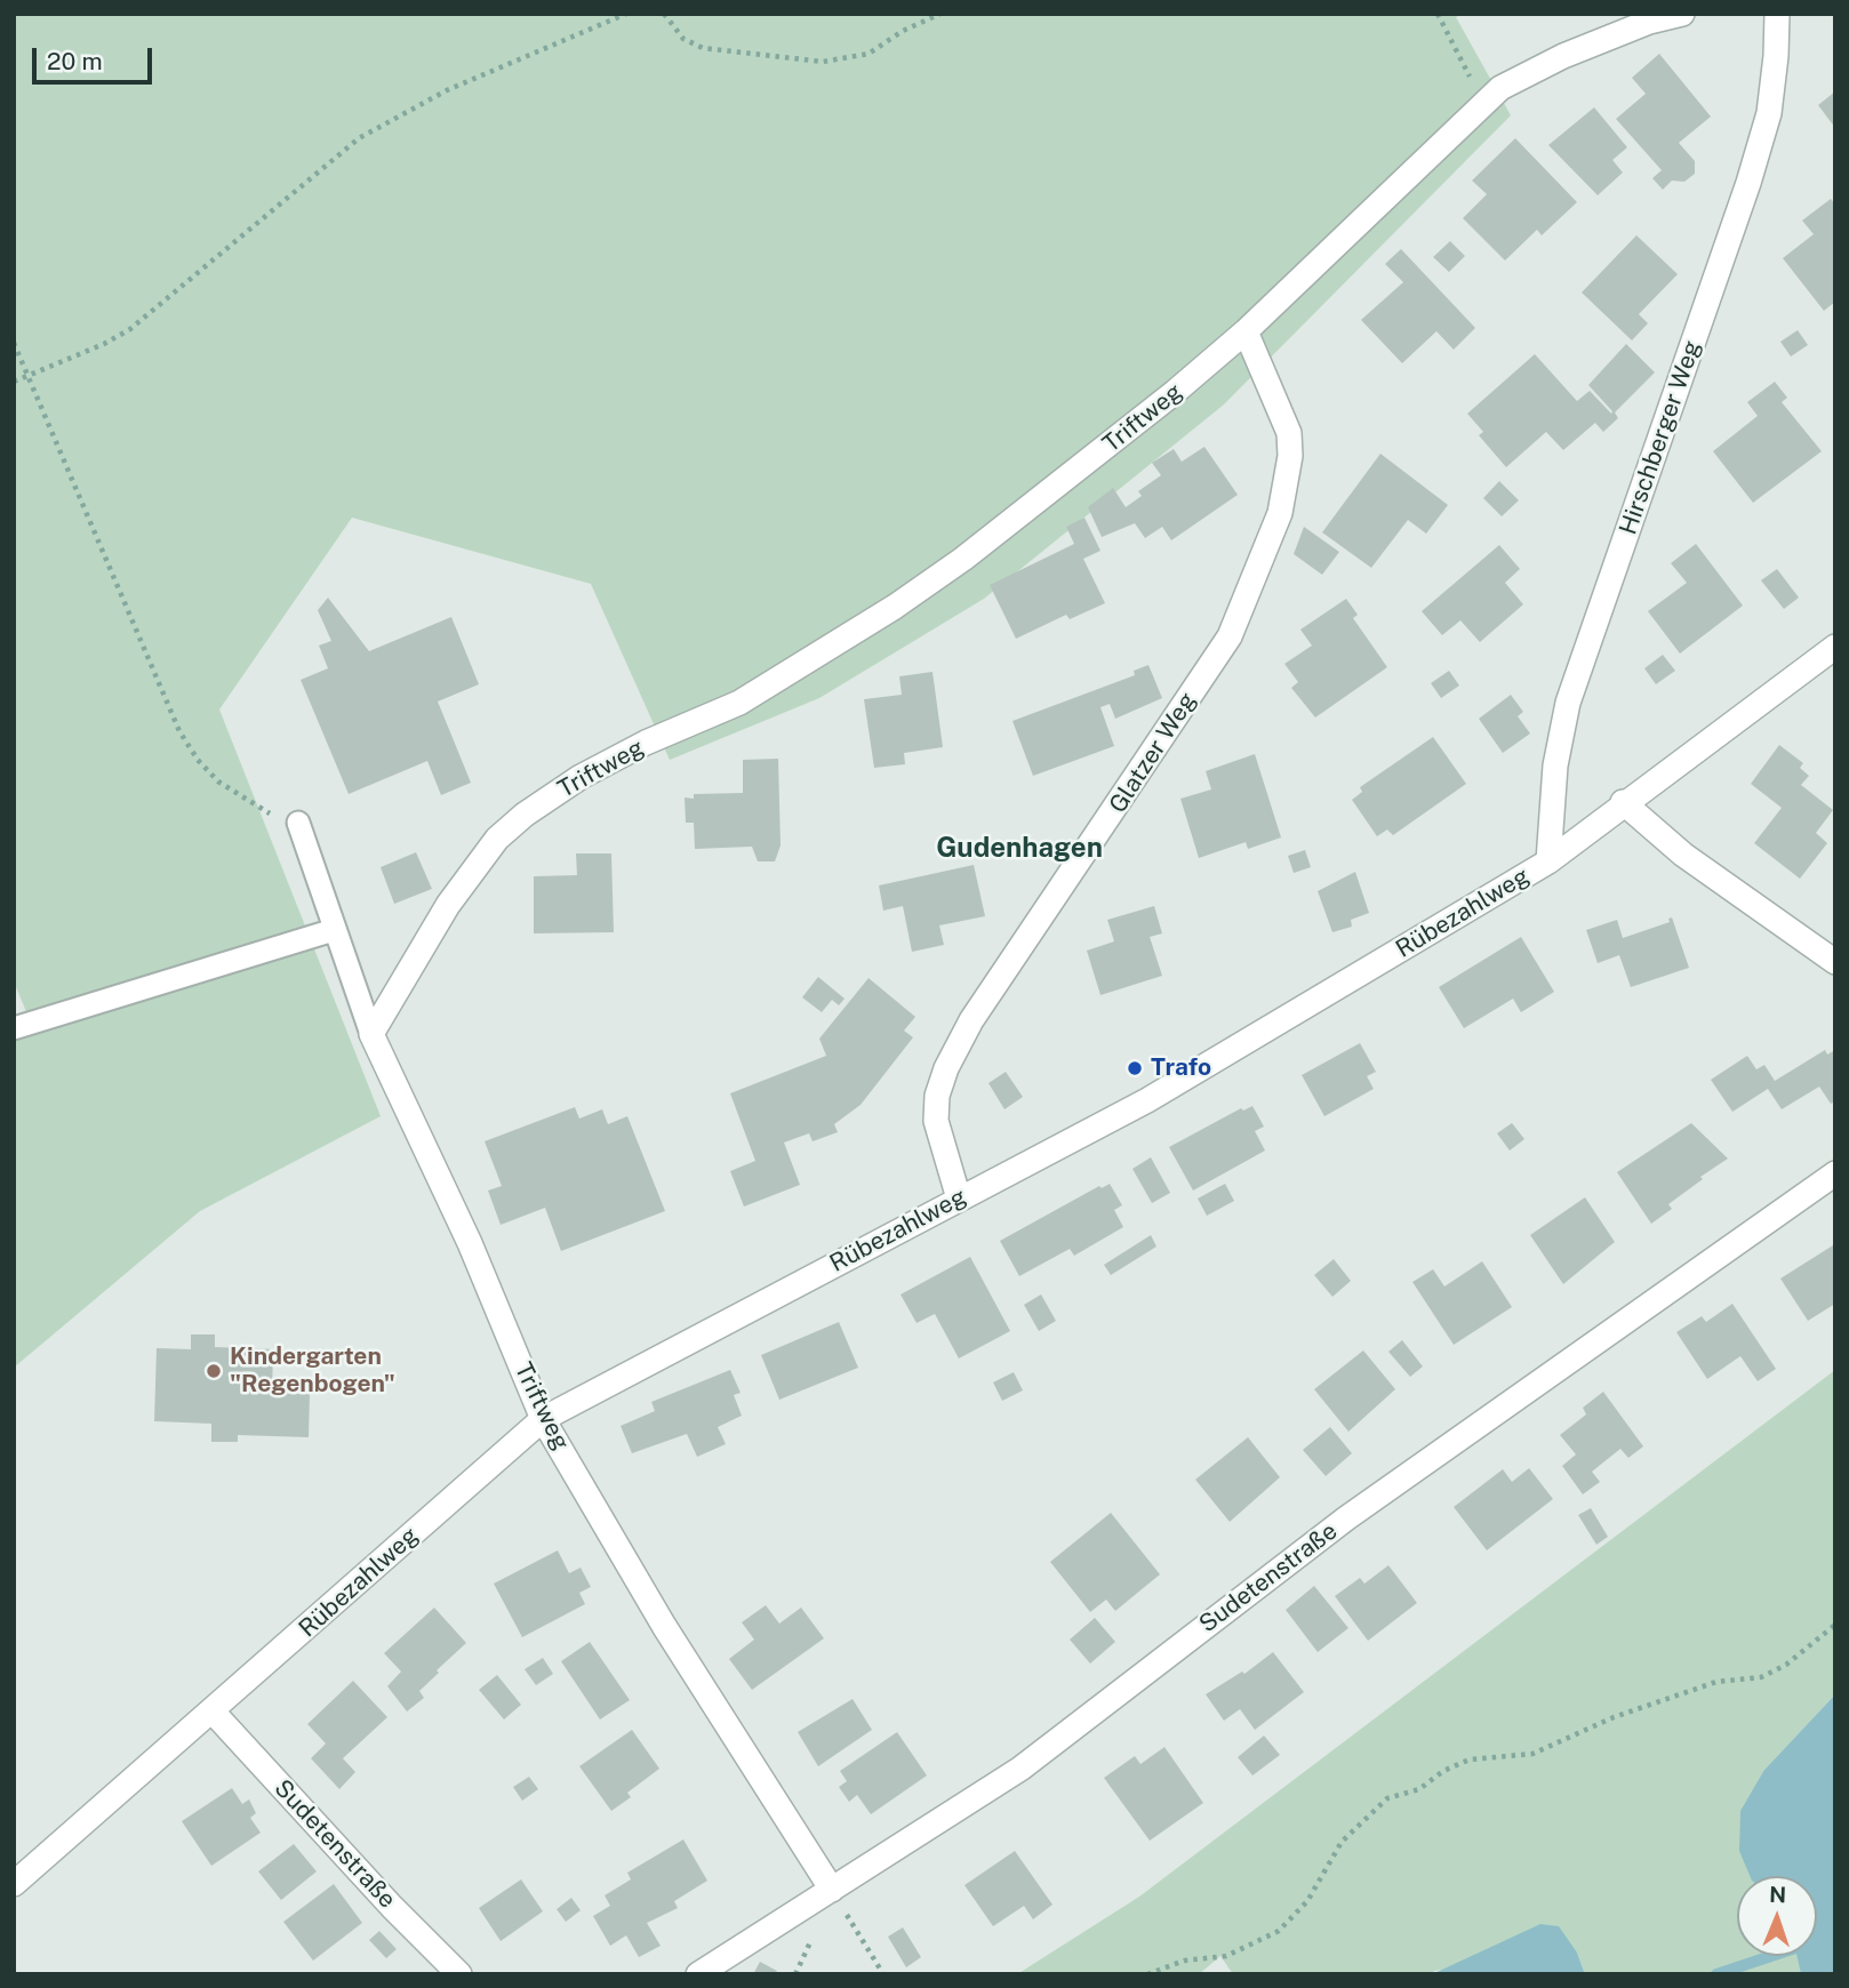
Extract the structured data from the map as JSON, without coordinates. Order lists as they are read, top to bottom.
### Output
{
  "streets": {
    "street": [
      "Triftweg",
      "Hirschberger Weg",
      "Glatzer Weg",
      "Rübezahlweg",
      "Sudetenstraße"
    ]
  },
  "crossings": [
    ["Triftweg", "Glatzer Weg"],
    ["Triftweg", "Rübezahlweg"],
    ["Triftweg", "Sudetenstraße"],
    ["Hirschberger Weg", "Rübezahlweg"],
    ["Glatzer Weg", "Rübezahlweg"],
    ["Rübezahlweg", "Sudetenstraße"]
  ],
  "districts": ["Gudenhagen"],
  "places": ["Trafo", "Kindergarten \"Regenbogen\""],
  "scale_bar": "20 m",
  "north": "top"
}
